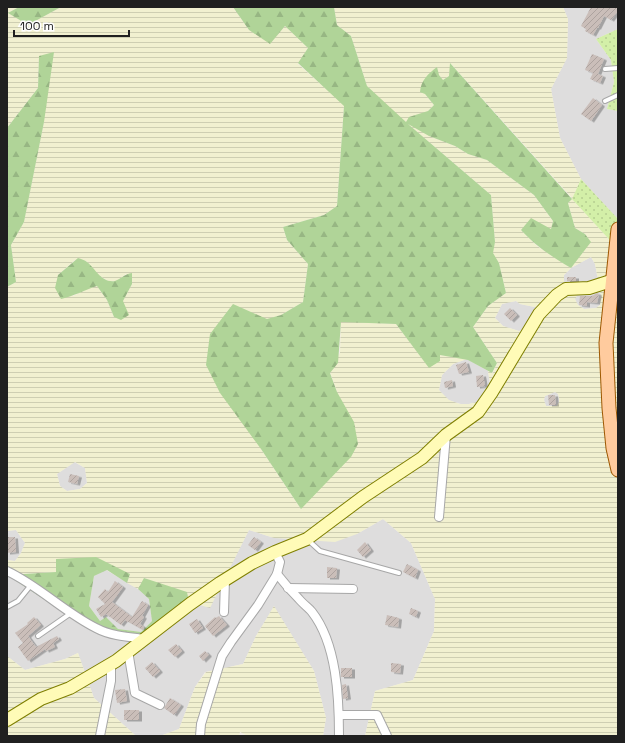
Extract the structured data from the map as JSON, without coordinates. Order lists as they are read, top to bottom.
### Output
{
  "scale_bar": "100 m"
}
